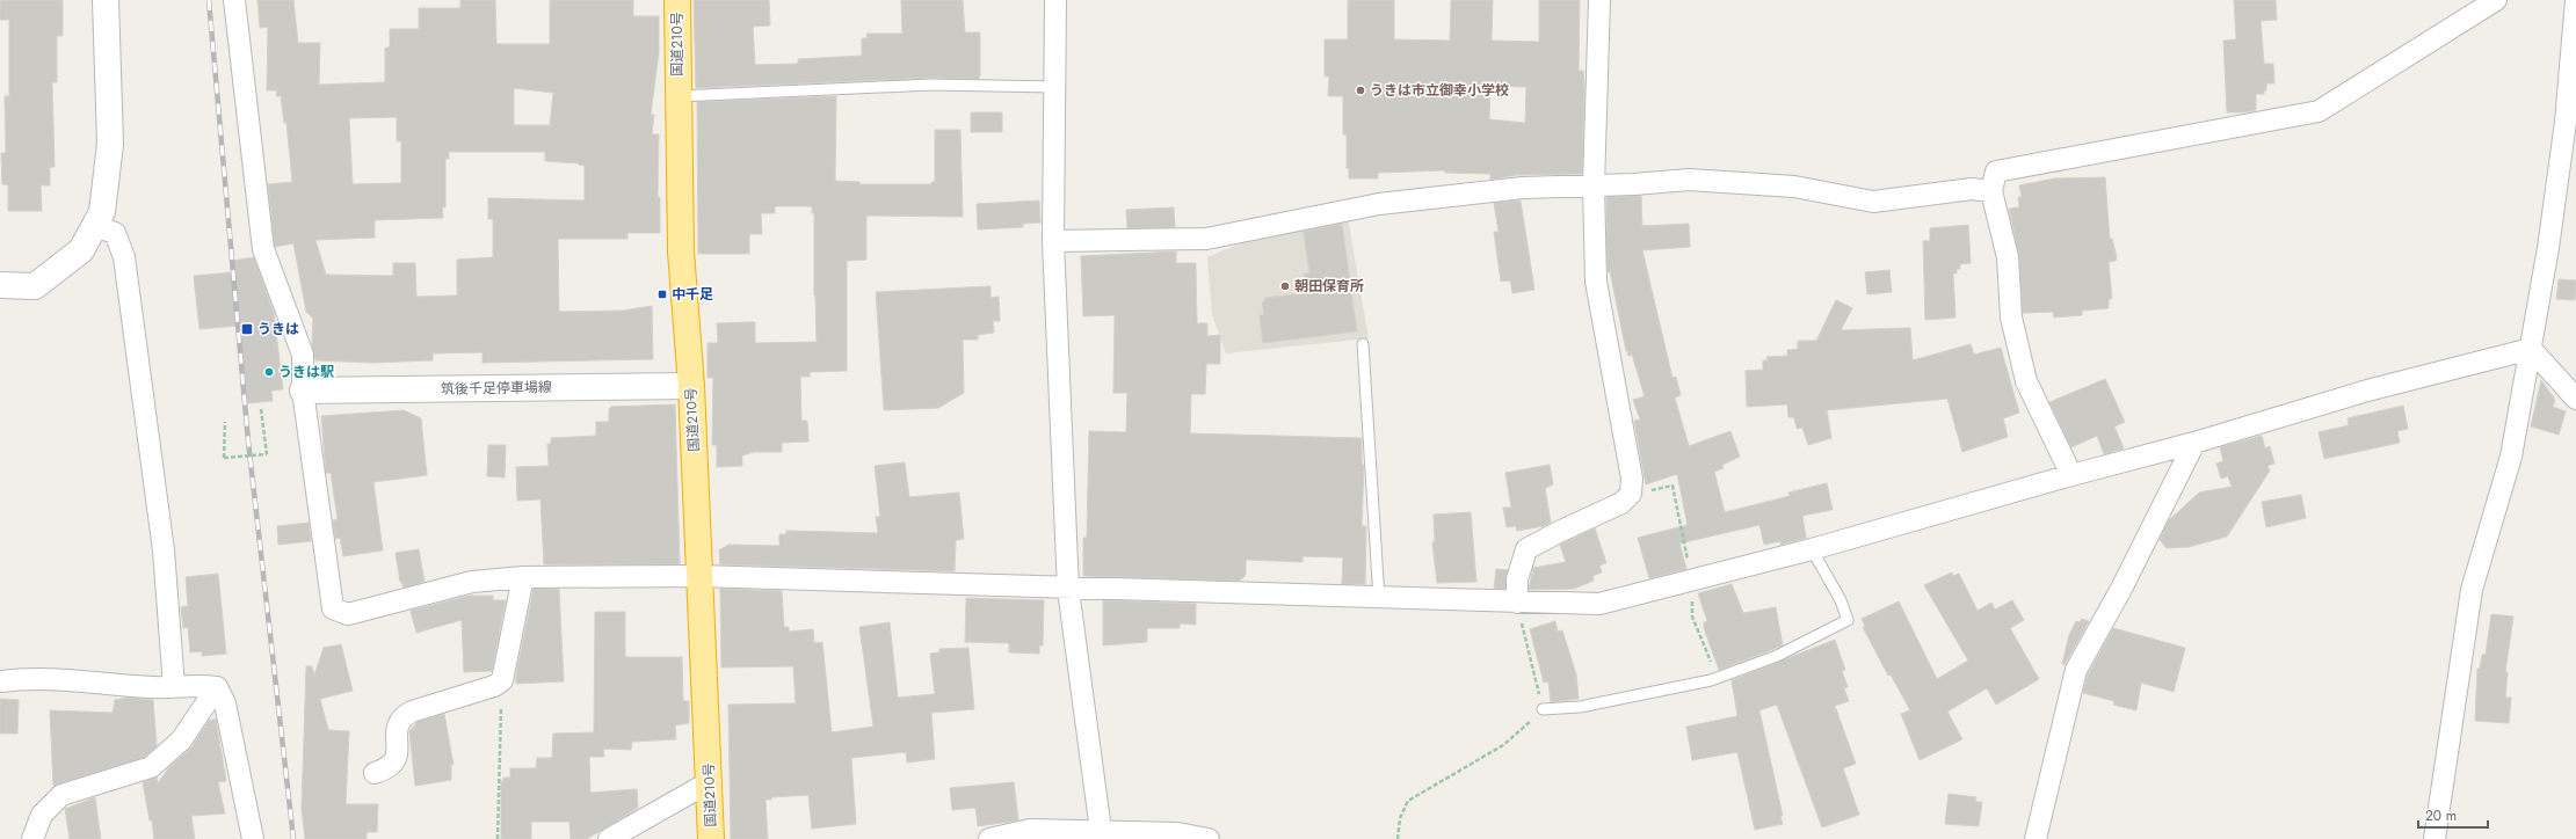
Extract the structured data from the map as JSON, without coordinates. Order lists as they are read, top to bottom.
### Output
{
  "streets": {
    "highway": ["国道210号"],
    "main road": ["筑後千足停車場線"]
  },
  "crossings": [
    ["国道210号", "筑後千足停車場線"]
  ],
  "places": {
    "other": ["うきは市立御幸小学校", "朝田保育所", "うきは駅"],
    "transit": ["中千足", "うきは"]
  },
  "scale_bar": "20 m"
}
